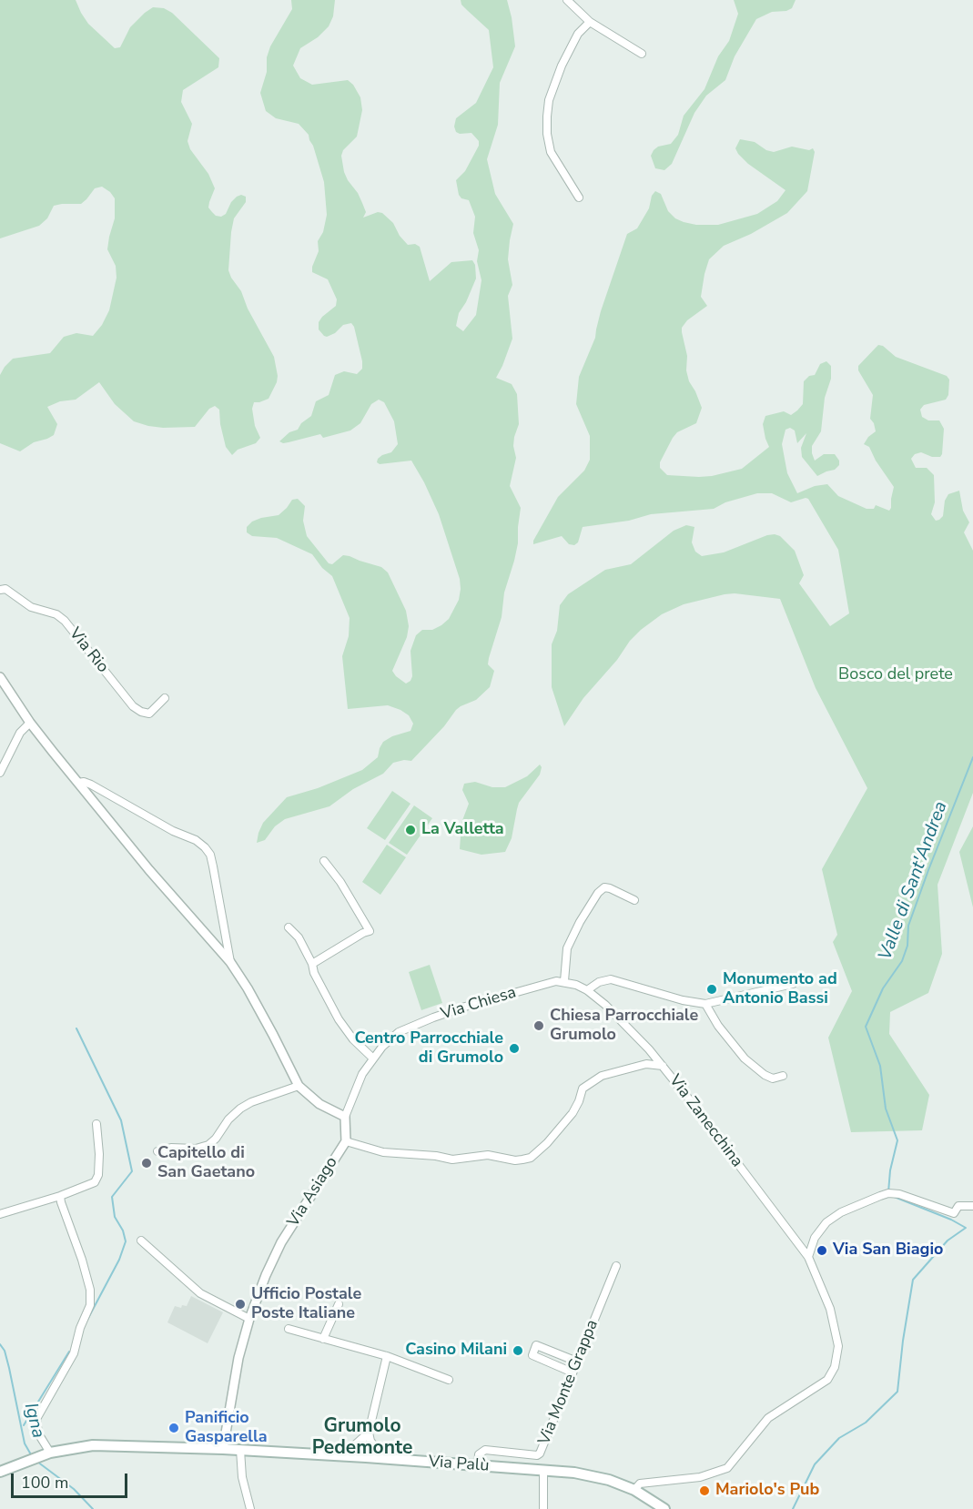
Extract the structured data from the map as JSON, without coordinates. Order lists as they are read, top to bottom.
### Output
{
  "streets": {
    "main road": ["Via Palù"],
    "street": [
      "Via Rio",
      "Via Chiesa",
      "Via Zanecchina",
      "Via Asiago",
      "Via Monte Grappa"
    ]
  },
  "crossings": [
    ["Via Chiesa", "Via Asiago"],
    ["Via Zanecchina", "Via Asiago"],
    ["Via Asiago", "Via Palù"],
    ["Via Monte Grappa", "Via Palù"]
  ],
  "districts": ["Grumolo Pedemonte"],
  "water": ["Valle di Sant'Andrea", "Igna"],
  "parks": ["Bosco del prete"],
  "places": [
    "La Valletta",
    "Monumento ad Antonio Bassi",
    "Chiesa Parrocchiale Grumolo",
    "Centro Parrocchiale di Grumolo",
    "Capitello di San Gaetano",
    "Via San Biagio",
    "Ufficio Postale Poste Italiane",
    "Casino Milani",
    "Panificio Gasparella",
    "Mariolo's Pub"
  ],
  "scale_bar": "100 m"
}
